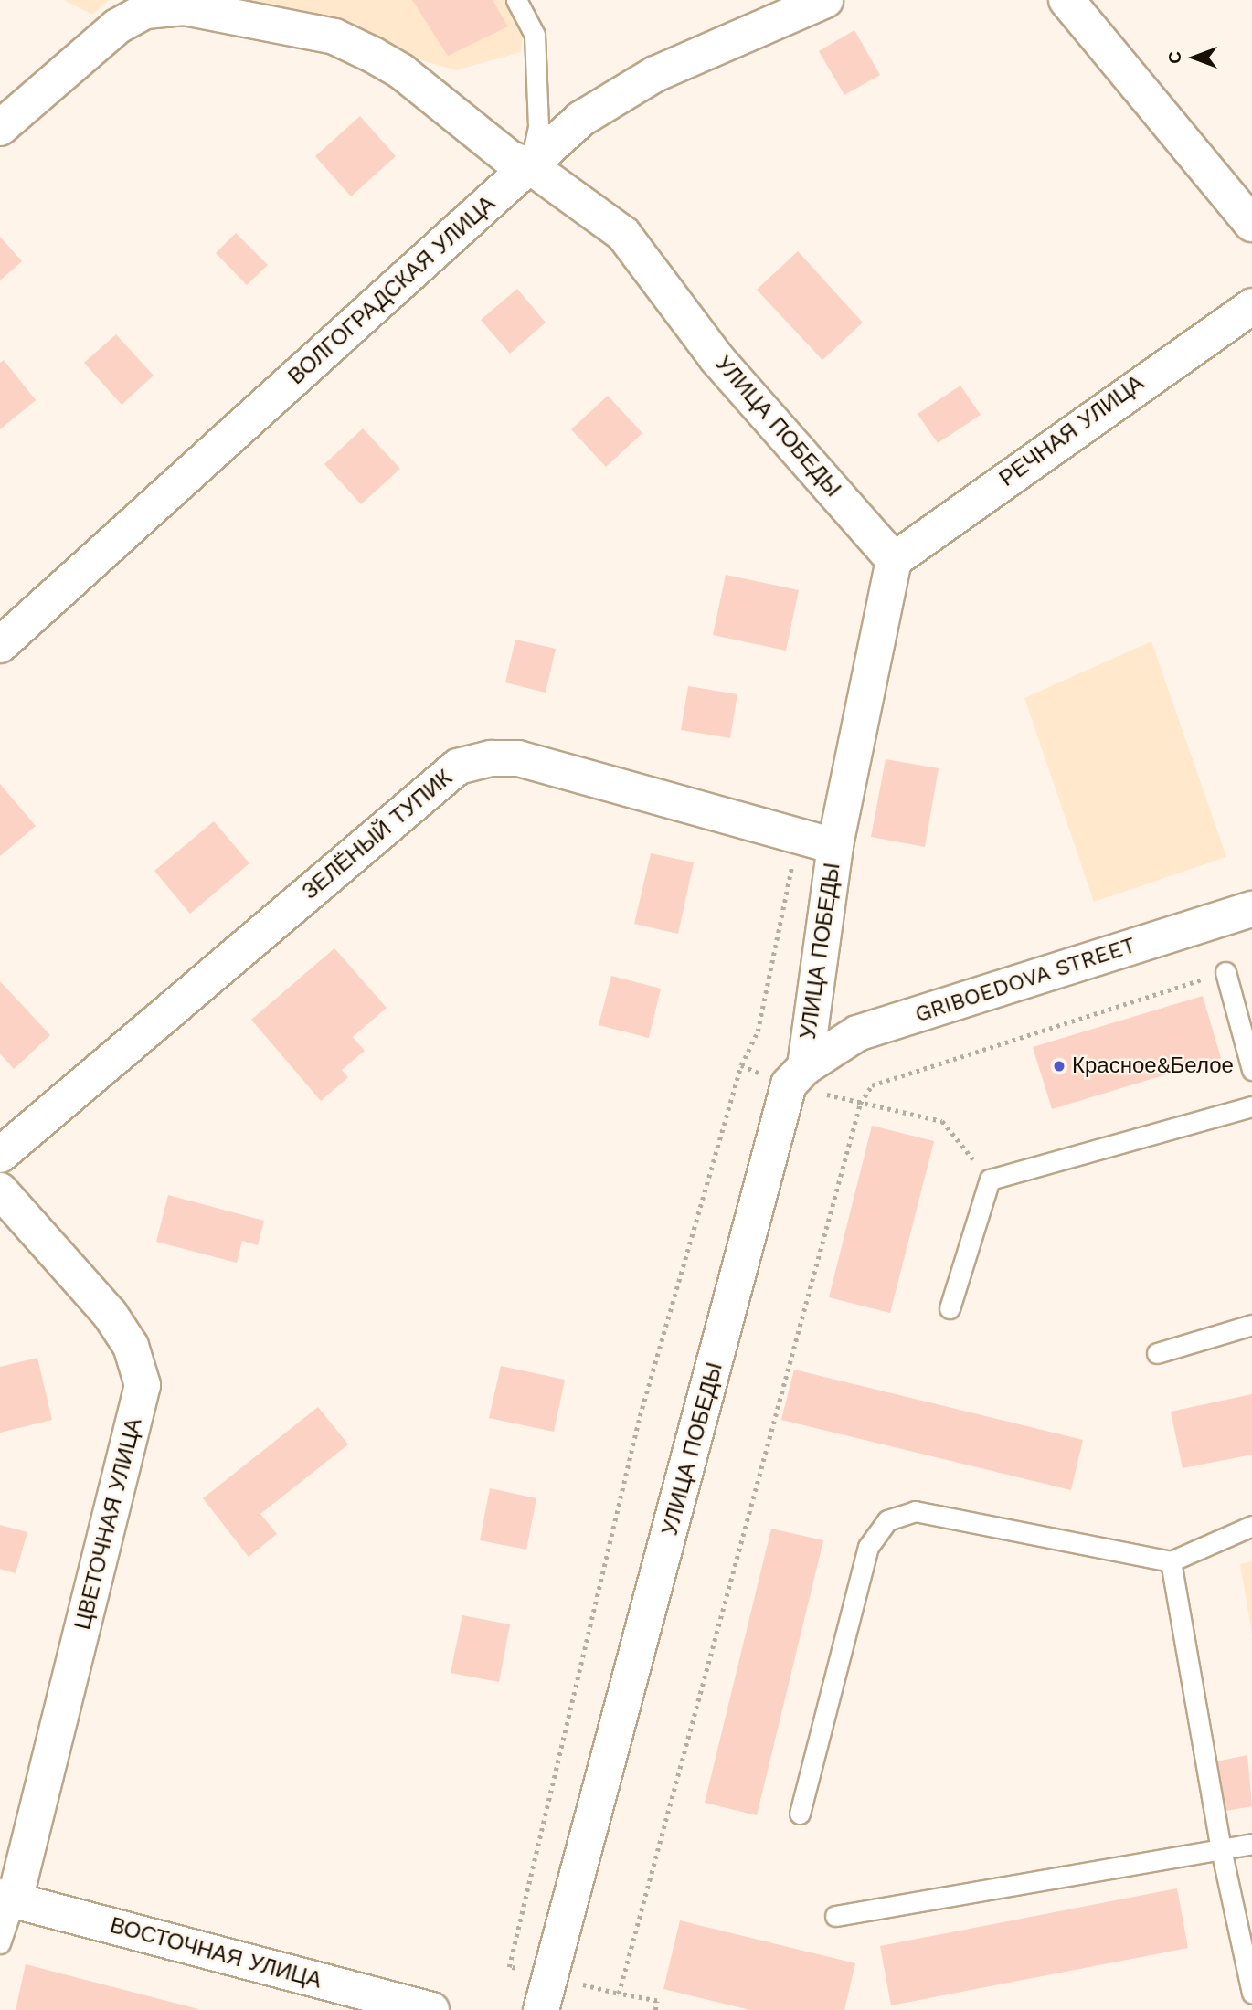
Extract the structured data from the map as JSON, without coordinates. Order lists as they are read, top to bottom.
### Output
{
  "streets": {
    "street": [
      "ВОЛГОГРАДСКАЯ УЛИЦА",
      "УЛИЦА ПОБЕДЫ",
      "РЕЧНАЯ УЛИЦА",
      "ЗЕЛЁНЫЙ ТУПИК",
      "GRIBOEDOVA STREET",
      "ЦВЕТОЧНАЯ УЛИЦА",
      "ВОСТОЧНАЯ УЛИЦА"
    ]
  },
  "crossings": [
    ["ВОЛГОГРАДСКАЯ УЛИЦА", "УЛИЦА ПОБЕДЫ"],
    ["УЛИЦА ПОБЕДЫ", "РЕЧНАЯ УЛИЦА"],
    ["УЛИЦА ПОБЕДЫ", "ЗЕЛЁНЫЙ ТУПИК"],
    ["УЛИЦА ПОБЕДЫ", "GRIBOEDOVA STREET"],
    ["ЦВЕТОЧНАЯ УЛИЦА", "ВОСТОЧНАЯ УЛИЦА"]
  ],
  "places": ["Красное&Белое"],
  "north": "left"
}
